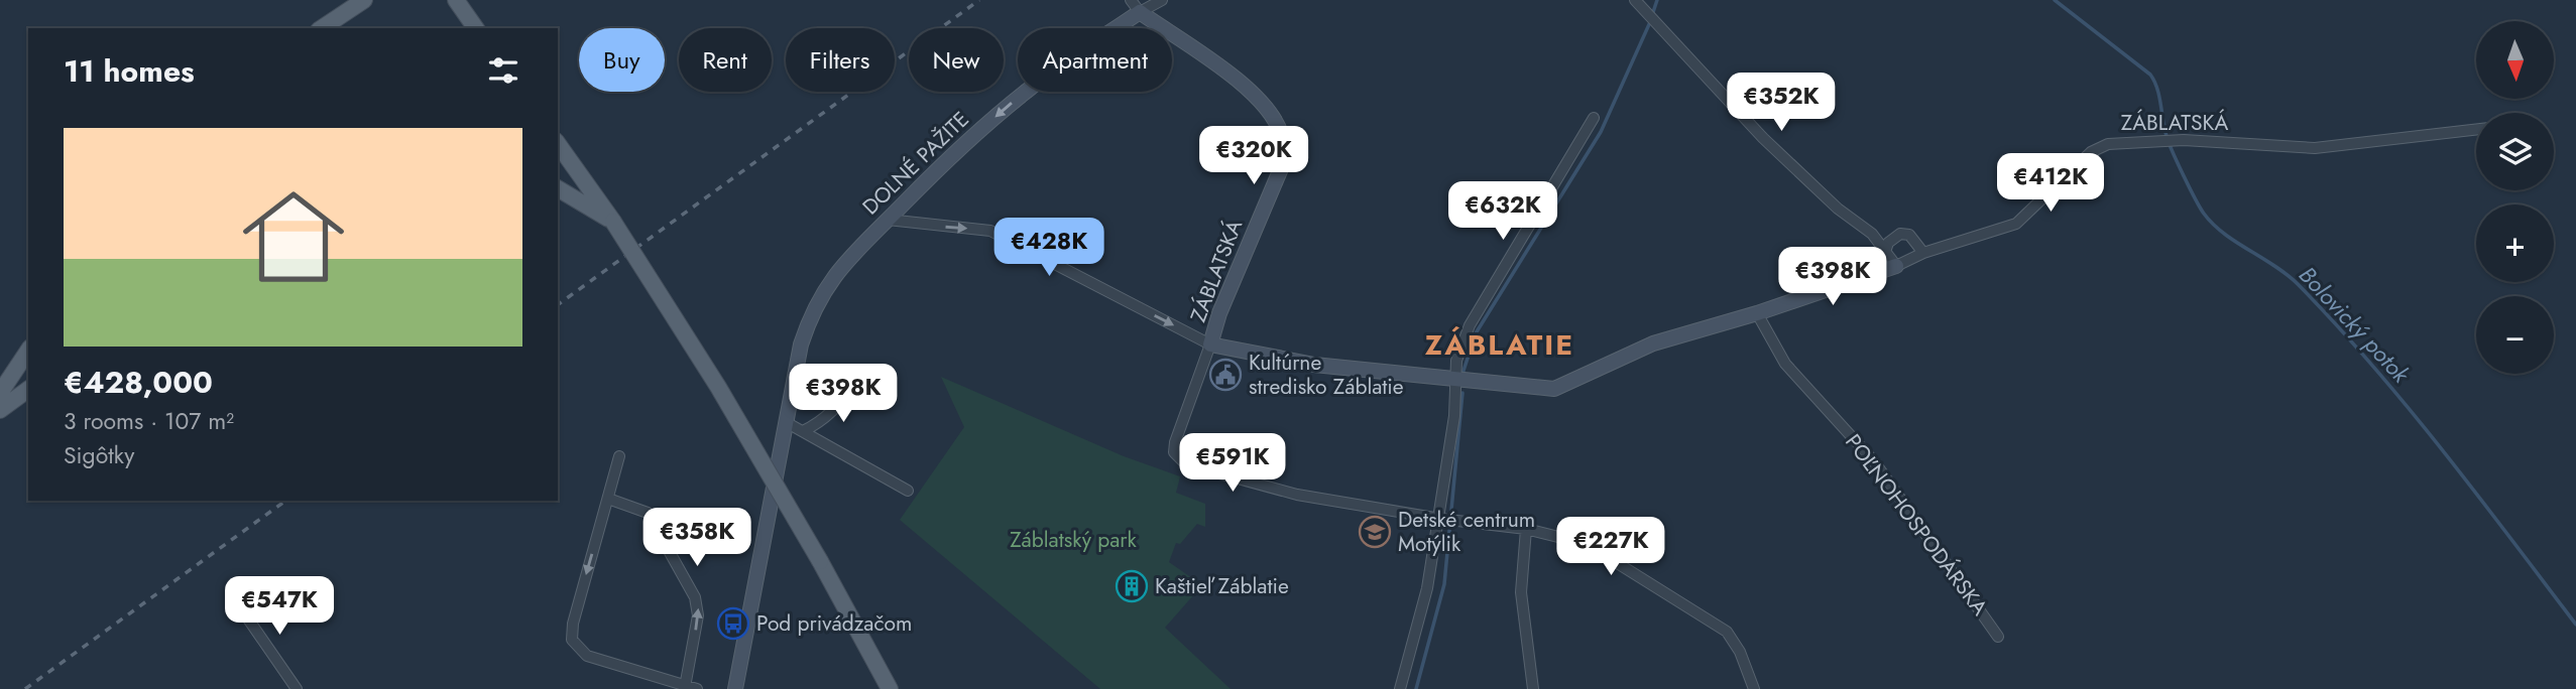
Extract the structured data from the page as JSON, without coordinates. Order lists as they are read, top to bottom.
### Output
{
  "streets": {
    "street": ["ZÁBLATSKÁ", "DOLNÉ PAŽITE", "POĽNOHOSPODÁRSKA"]
  },
  "crossings": [
    ["ZÁBLATSKÁ", "DOLNÉ PAŽITE"],
    ["ZÁBLATSKÁ", "POĽNOHOSPODÁRSKA"]
  ],
  "one_way": ["DOLNÉ PAŽITE"],
  "districts": ["ZÁBLATIE"],
  "water": ["Bolovický potok"],
  "parks": ["Záblatský park"],
  "places": {
    "public building": ["Kultúrne stredisko Záblatie"],
    "school or university": ["Detské centrum Motýlik"],
    "building": ["Kaštieľ Záblatie"],
    "bus stop": ["Pod privádzačom"]
  },
  "north": "bottom",
  "page": {
    "map_buttons": ["+", "−"],
    "chip": [
      "Buy",
      "Rent",
      "Filters",
      "New",
      "Apartment"
    ],
    "heading": "11 homes",
    "price": [
      "€352K",
      "€320K",
      "€412K",
      "€632K",
      "€428K",
      "€398K",
      "€398K",
      "€591K",
      "€358K",
      "€227K",
      "€547K"
    ],
    "list": [
      {
        "name": "€428,000",
        "note": "3 rooms · 107 m² · Sigôtky"
      }
    ]
  }
}
